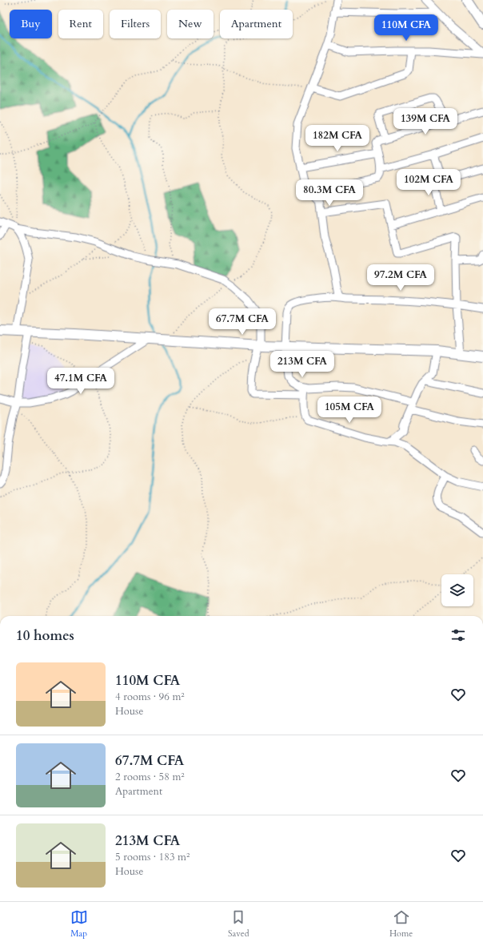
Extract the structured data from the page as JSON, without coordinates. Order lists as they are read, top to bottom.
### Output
{
  "page": {
    "chip": [
      "Buy",
      "Rent",
      "Filters",
      "New",
      "Apartment"
    ],
    "price": [
      "110M CFA",
      "139M CFA",
      "182M CFA",
      "102M CFA",
      "80.3M CFA",
      "97.2M CFA",
      "67.7M CFA",
      "213M CFA",
      "47.1M CFA",
      "105M CFA"
    ],
    "heading": "10 homes",
    "list": [
      {
        "name": "110M CFA",
        "note": "4 rooms · 96 m² · House"
      },
      {
        "name": "67.7M CFA",
        "note": "2 rooms · 58 m² · Apartment"
      },
      {
        "name": "213M CFA",
        "note": "5 rooms · 183 m² · House"
      }
    ],
    "tabs": ["Map", "Saved", "Home"]
  }
}
